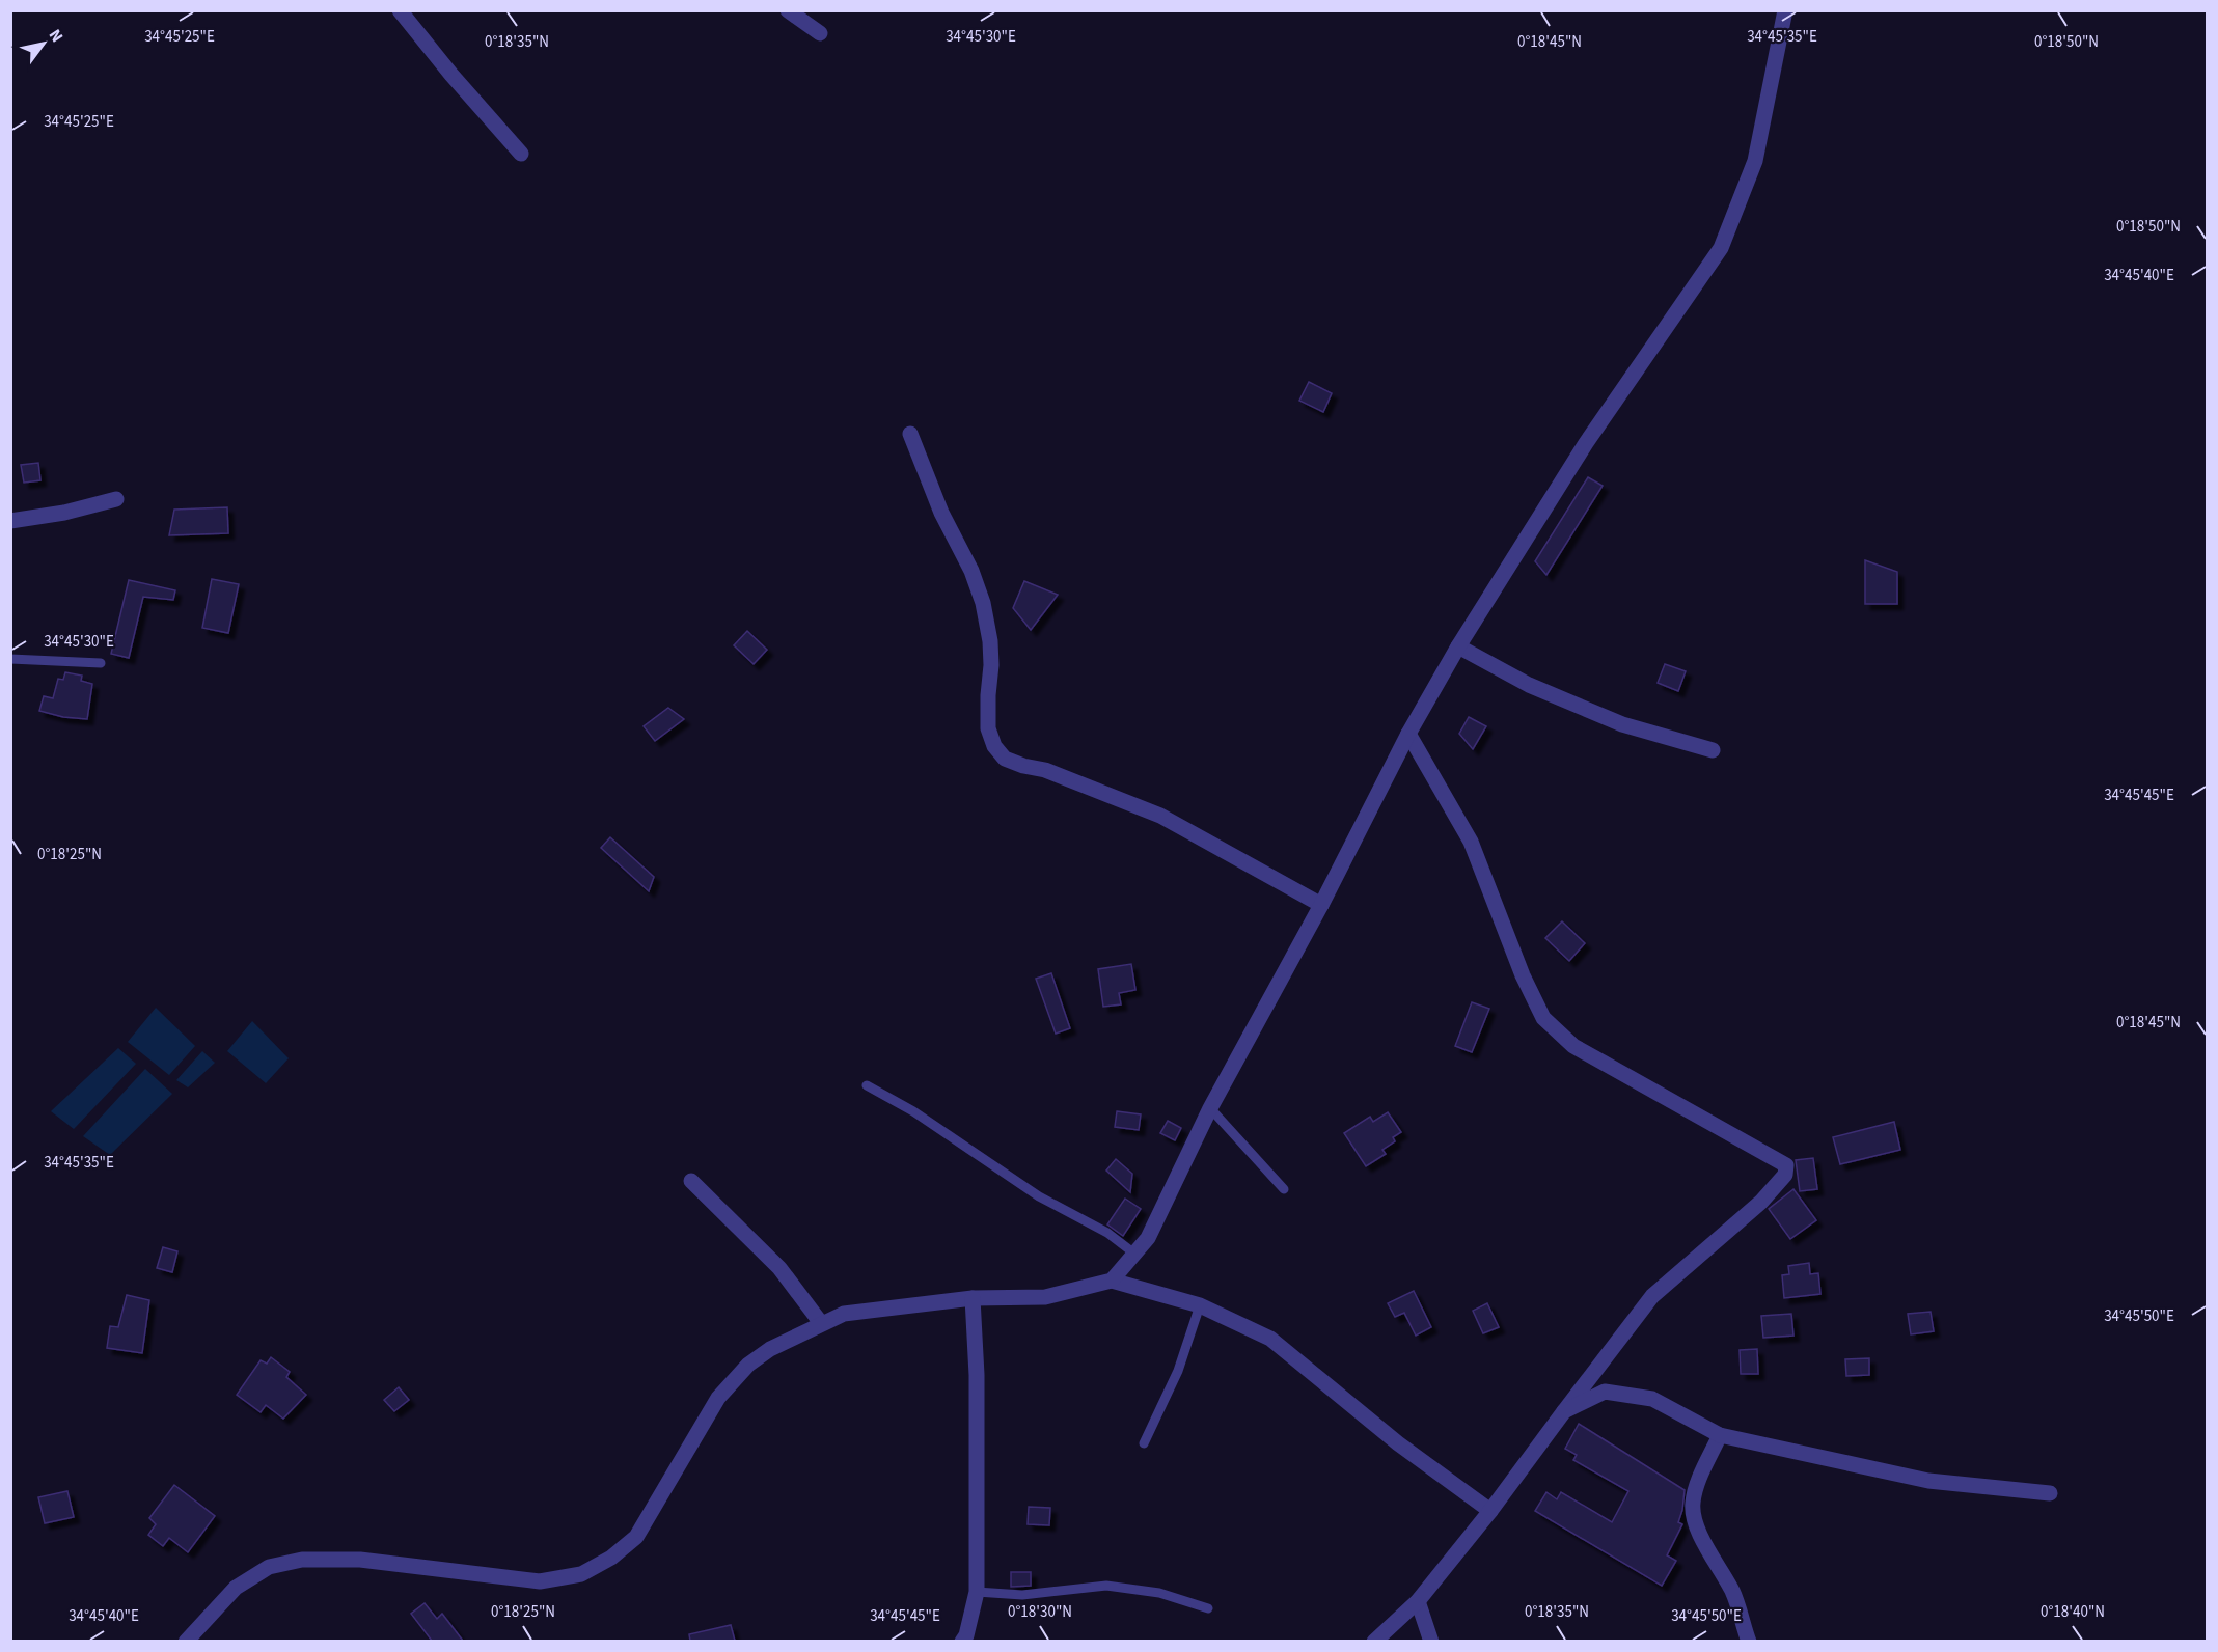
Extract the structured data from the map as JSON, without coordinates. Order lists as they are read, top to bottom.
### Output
{
  "north": "top right",
  "coordinates": [
    "34°45'25\"E",
    "34°45'30\"E",
    "34°45'35\"E",
    "0°18'50\"N",
    "0°18'35\"N",
    "0°18'45\"N",
    "34°45'40\"E",
    "34°45'45\"E",
    "0°18'25\"N",
    "34°45'50\"E",
    "0°18'30\"N",
    "0°18'40\"N"
  ]
}
